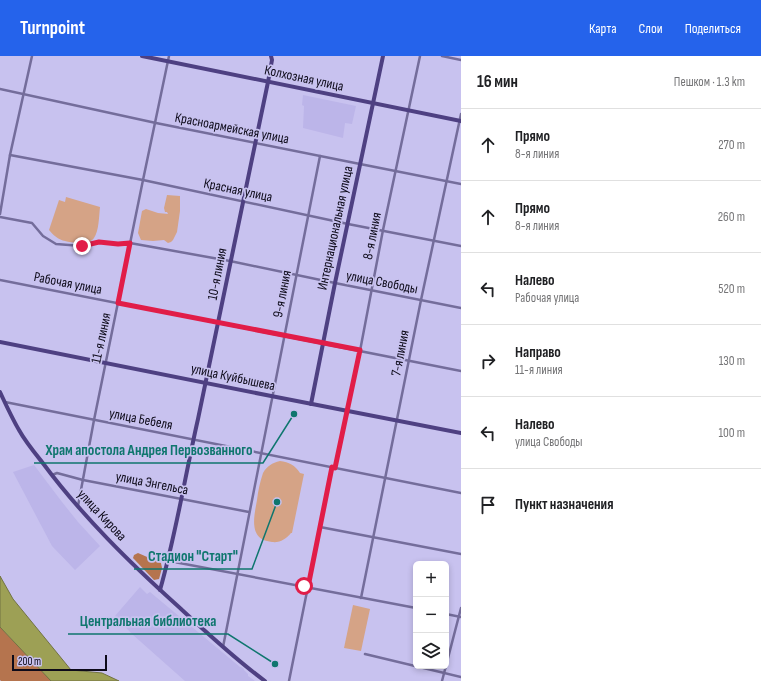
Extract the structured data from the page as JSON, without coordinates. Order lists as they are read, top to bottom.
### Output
{
  "streets": {
    "street": [
      "Колхозная улица",
      "Красноармейская улица",
      "Красная улица",
      "Интернациональная улица",
      "8-я линия",
      "10-я линия",
      "улица Свободы",
      "Рабочая улица",
      "9-я линия",
      "11-я линия",
      "7-я линия",
      "улица Куйбышева",
      "улица Бебеля",
      "улица Энгельса",
      "улица Кирова"
    ]
  },
  "crossings": [
    ["Колхозная улица", "Интернациональная улица"],
    ["Колхозная улица", "8-я линия"],
    ["Колхозная улица", "10-я линия"],
    ["Колхозная улица", "11-я линия"],
    ["Колхозная улица", "7-я линия"],
    ["Красноармейская улица", "Интернациональная улица"],
    ["Красноармейская улица", "8-я линия"],
    ["Красноармейская улица", "10-я линия"],
    ["Красноармейская улица", "9-я линия"],
    ["Красноармейская улица", "11-я линия"],
    ["Красноармейская улица", "7-я линия"],
    ["Красная улица", "Интернациональная улица"],
    ["Красная улица", "8-я линия"],
    ["Красная улица", "10-я линия"],
    ["Красная улица", "9-я линия"],
    ["Красная улица", "11-я линия"],
    ["Красная улица", "7-я линия"],
    ["Интернациональная улица", "улица Свободы"],
    ["Интернациональная улица", "Рабочая улица"],
    ["Интернациональная улица", "улица Куйбышева"],
    ["8-я линия", "улица Свободы"],
    ["8-я линия", "Рабочая улица"],
    ["8-я линия", "улица Куйбышева"],
    ["8-я линия", "улица Бебеля"],
    ["10-я линия", "улица Свободы"],
    ["10-я линия", "Рабочая улица"],
    ["10-я линия", "улица Куйбышева"],
    ["10-я линия", "улица Бебеля"],
    ["10-я линия", "улица Энгельса"],
    ["10-я линия", "улица Кирова"],
    ["улица Свободы", "9-я линия"],
    ["улица Свободы", "11-я линия"],
    ["улица Свободы", "7-я линия"],
    ["Рабочая улица", "9-я линия"],
    ["Рабочая улица", "11-я линия"],
    ["Рабочая улица", "7-я линия"],
    ["9-я линия", "улица Куйбышева"],
    ["9-я линия", "улица Бебеля"],
    ["9-я линия", "улица Энгельса"],
    ["9-я линия", "улица Кирова"],
    ["11-я линия", "улица Куйбышева"],
    ["11-я линия", "улица Бебеля"],
    ["11-я линия", "улица Энгельса"],
    ["11-я линия", "улица Кирова"],
    ["7-я линия", "улица Куйбышева"],
    ["7-я линия", "улица Бебеля"],
    ["улица Бебеля", "улица Кирова"],
    ["улица Энгельса", "улица Кирова"]
  ],
  "places": ["Храм апостола Андрея Первозванного", "Стадион \"Старт\"", "Центральная библиотека"],
  "scale_bar": "200 m",
  "page": {
    "header": "Turnpoint",
    "nav": ["Карта", "Слои", "Поделиться"],
    "heading": ["16 мин", "Пешком · 1.3 km"],
    "list": [
      ["Прямо", "8-я линия", "270 m"],
      ["Прямо", "8-я линия", "260 m"],
      ["Налево", "Рабочая улица", "520 m"],
      ["Направо", "11-я линия", "130 m"],
      ["Налево", "улица Свободы", "100 m"],
      "Пункт назначения"
    ],
    "map_buttons": ["+", "−"],
    "scale": "200 m"
  }
}
